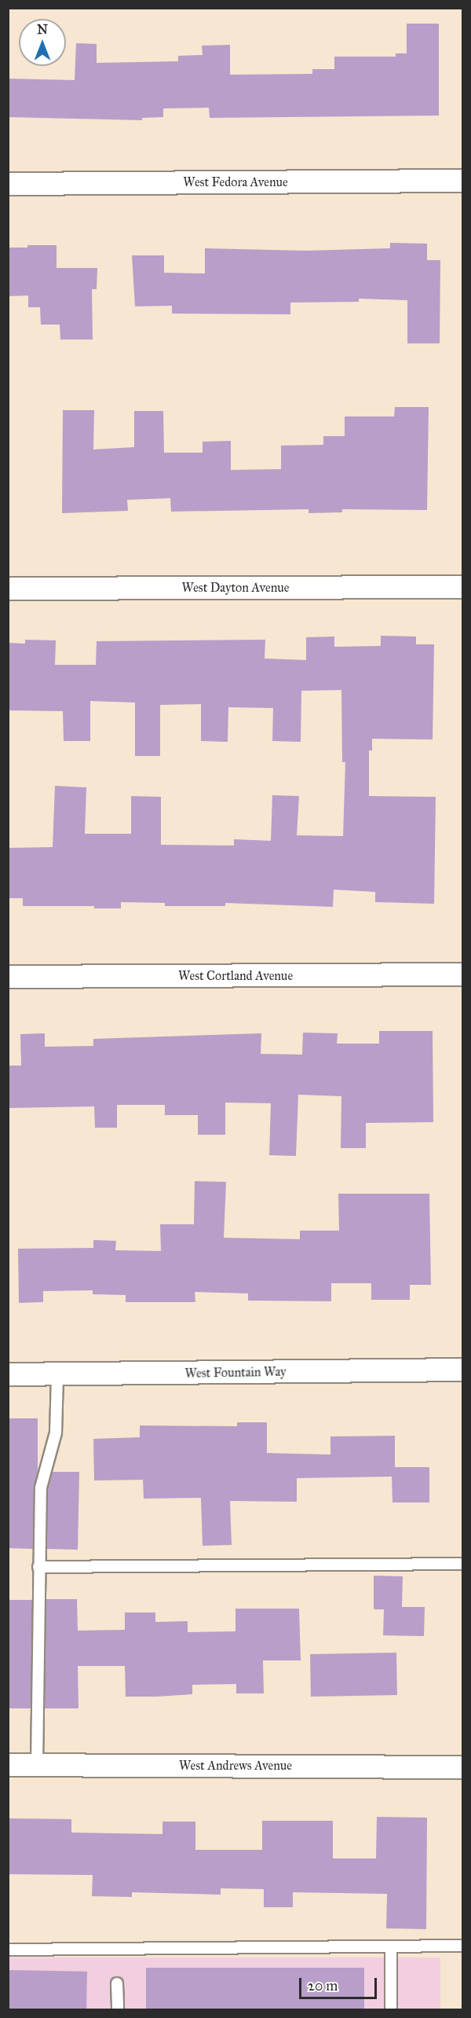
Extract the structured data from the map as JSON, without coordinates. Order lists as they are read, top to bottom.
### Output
{
  "streets": {
    "street": [
      "West Fedora Avenue",
      "West Dayton Avenue",
      "West Cortland Avenue",
      "West Fountain Way",
      "West Andrews Avenue"
    ]
  },
  "scale_bar": "20 m",
  "north": "top"
}
